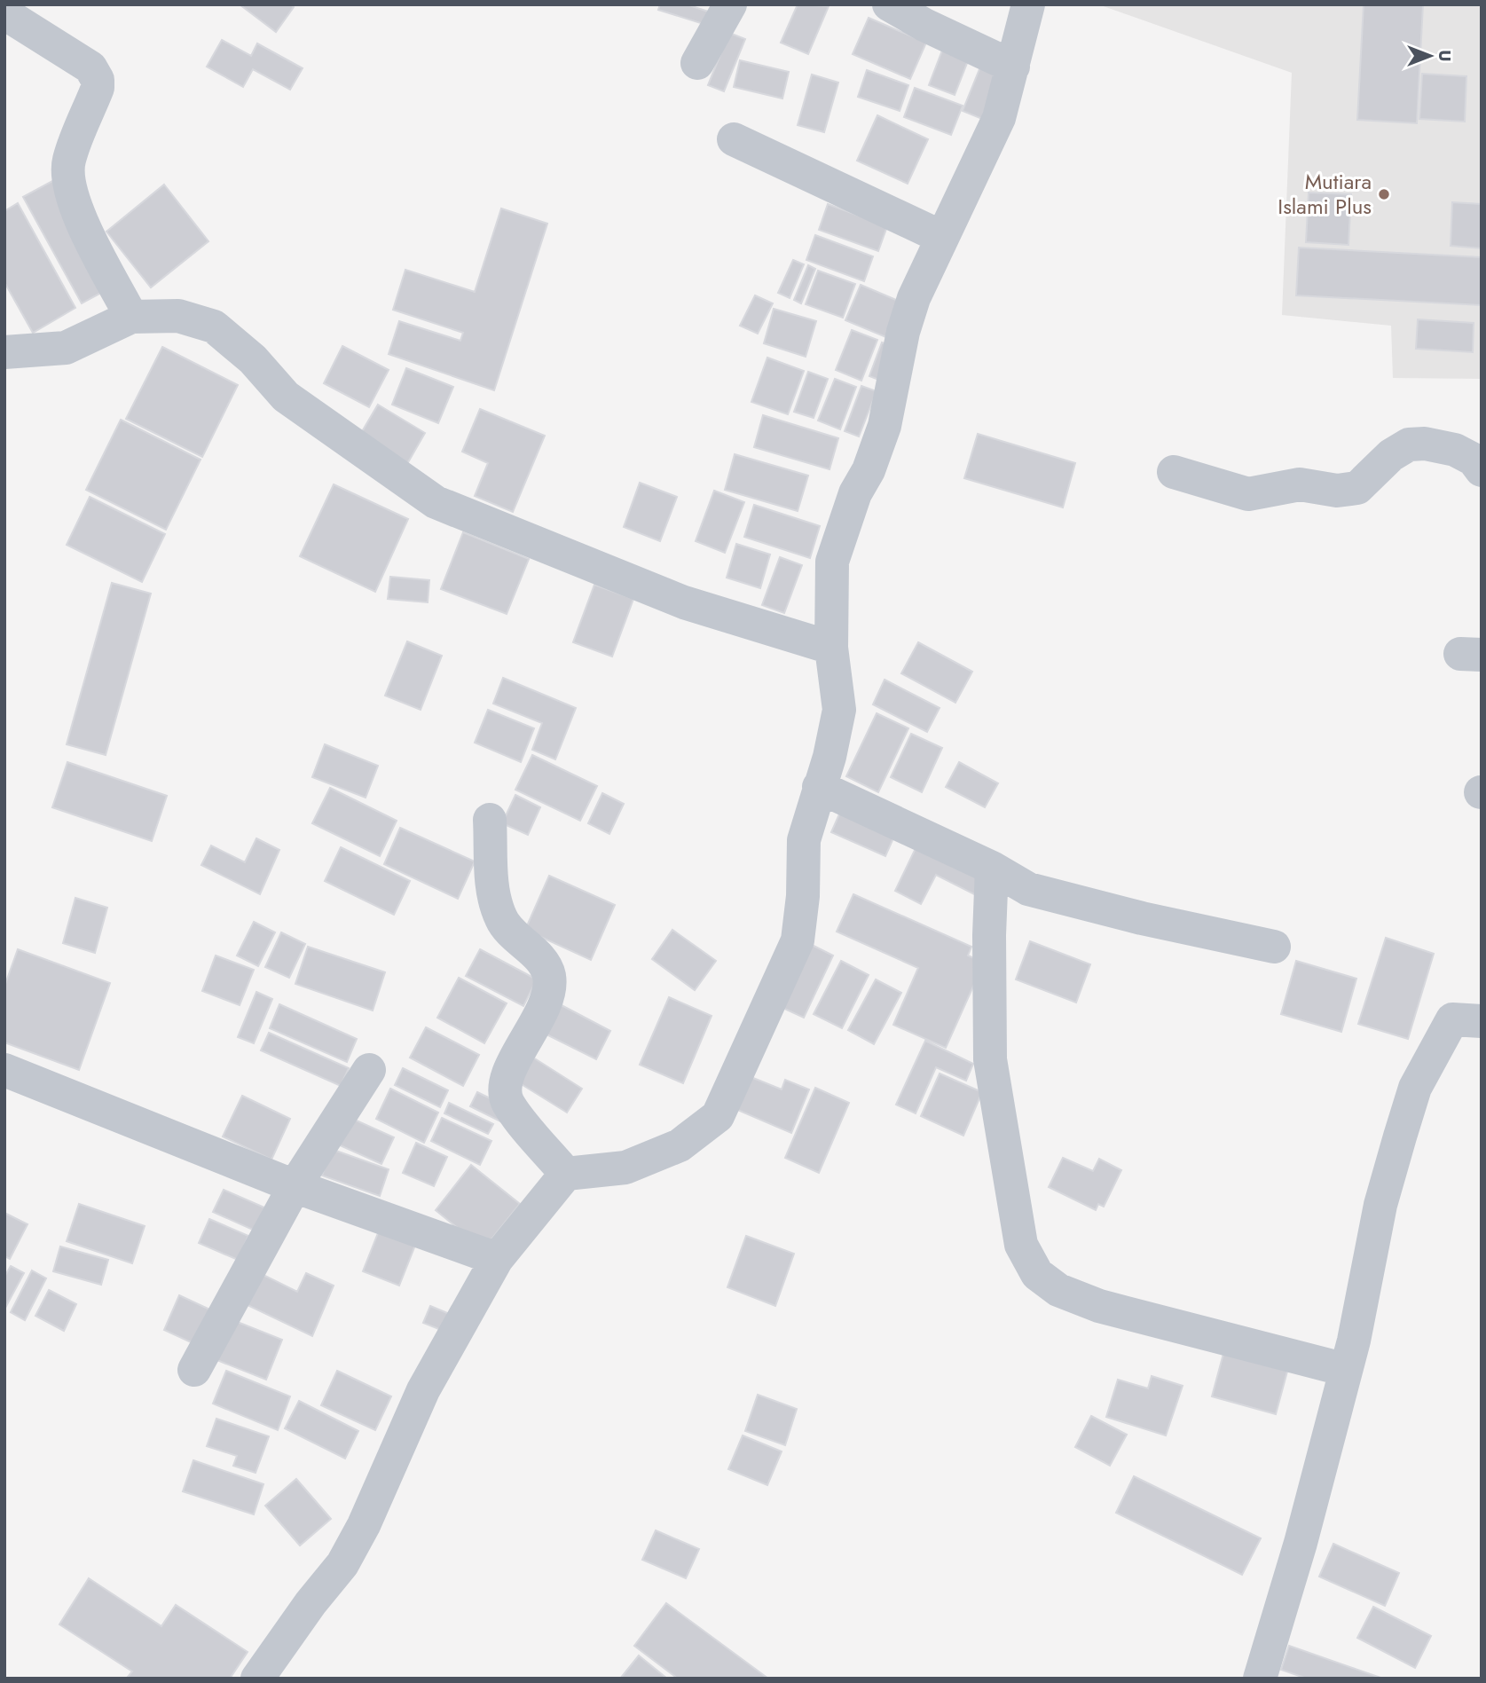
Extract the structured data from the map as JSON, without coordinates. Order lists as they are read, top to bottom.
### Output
{
  "places": ["Mutiara Islami Plus"],
  "north": "right"
}
